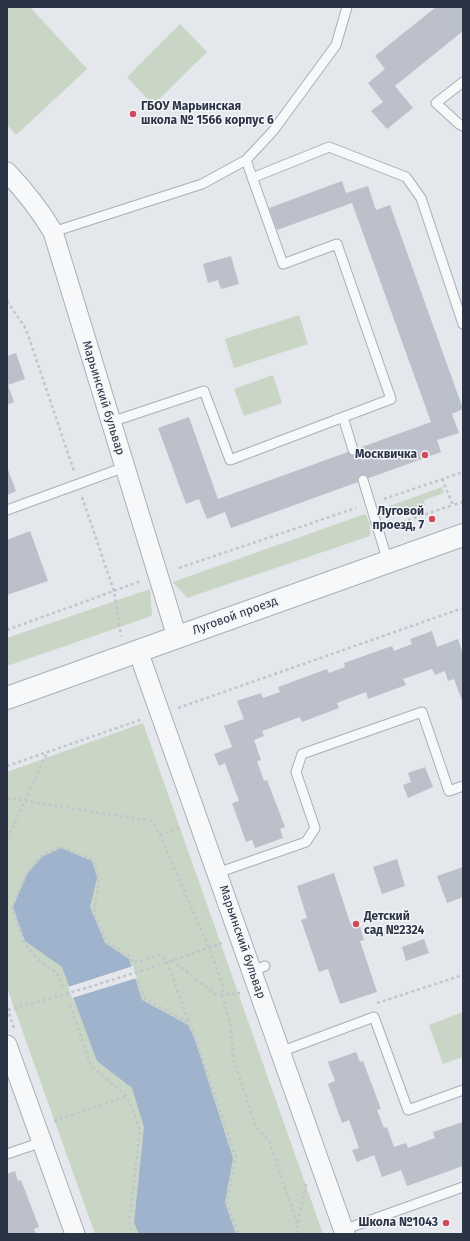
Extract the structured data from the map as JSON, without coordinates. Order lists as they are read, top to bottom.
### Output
{
  "streets": {
    "street": ["Марьинский бульвар", "Луговой проезд"]
  },
  "crossings": [
    ["Марьинский бульвар", "Луговой проезд"]
  ],
  "places": [
    "ГБОУ Марьинская школа № 1566 корпус 6",
    "Москвичка",
    "Луговой проезд, 7",
    "Детский сад №2324",
    "Школа №1043"
  ]
}
